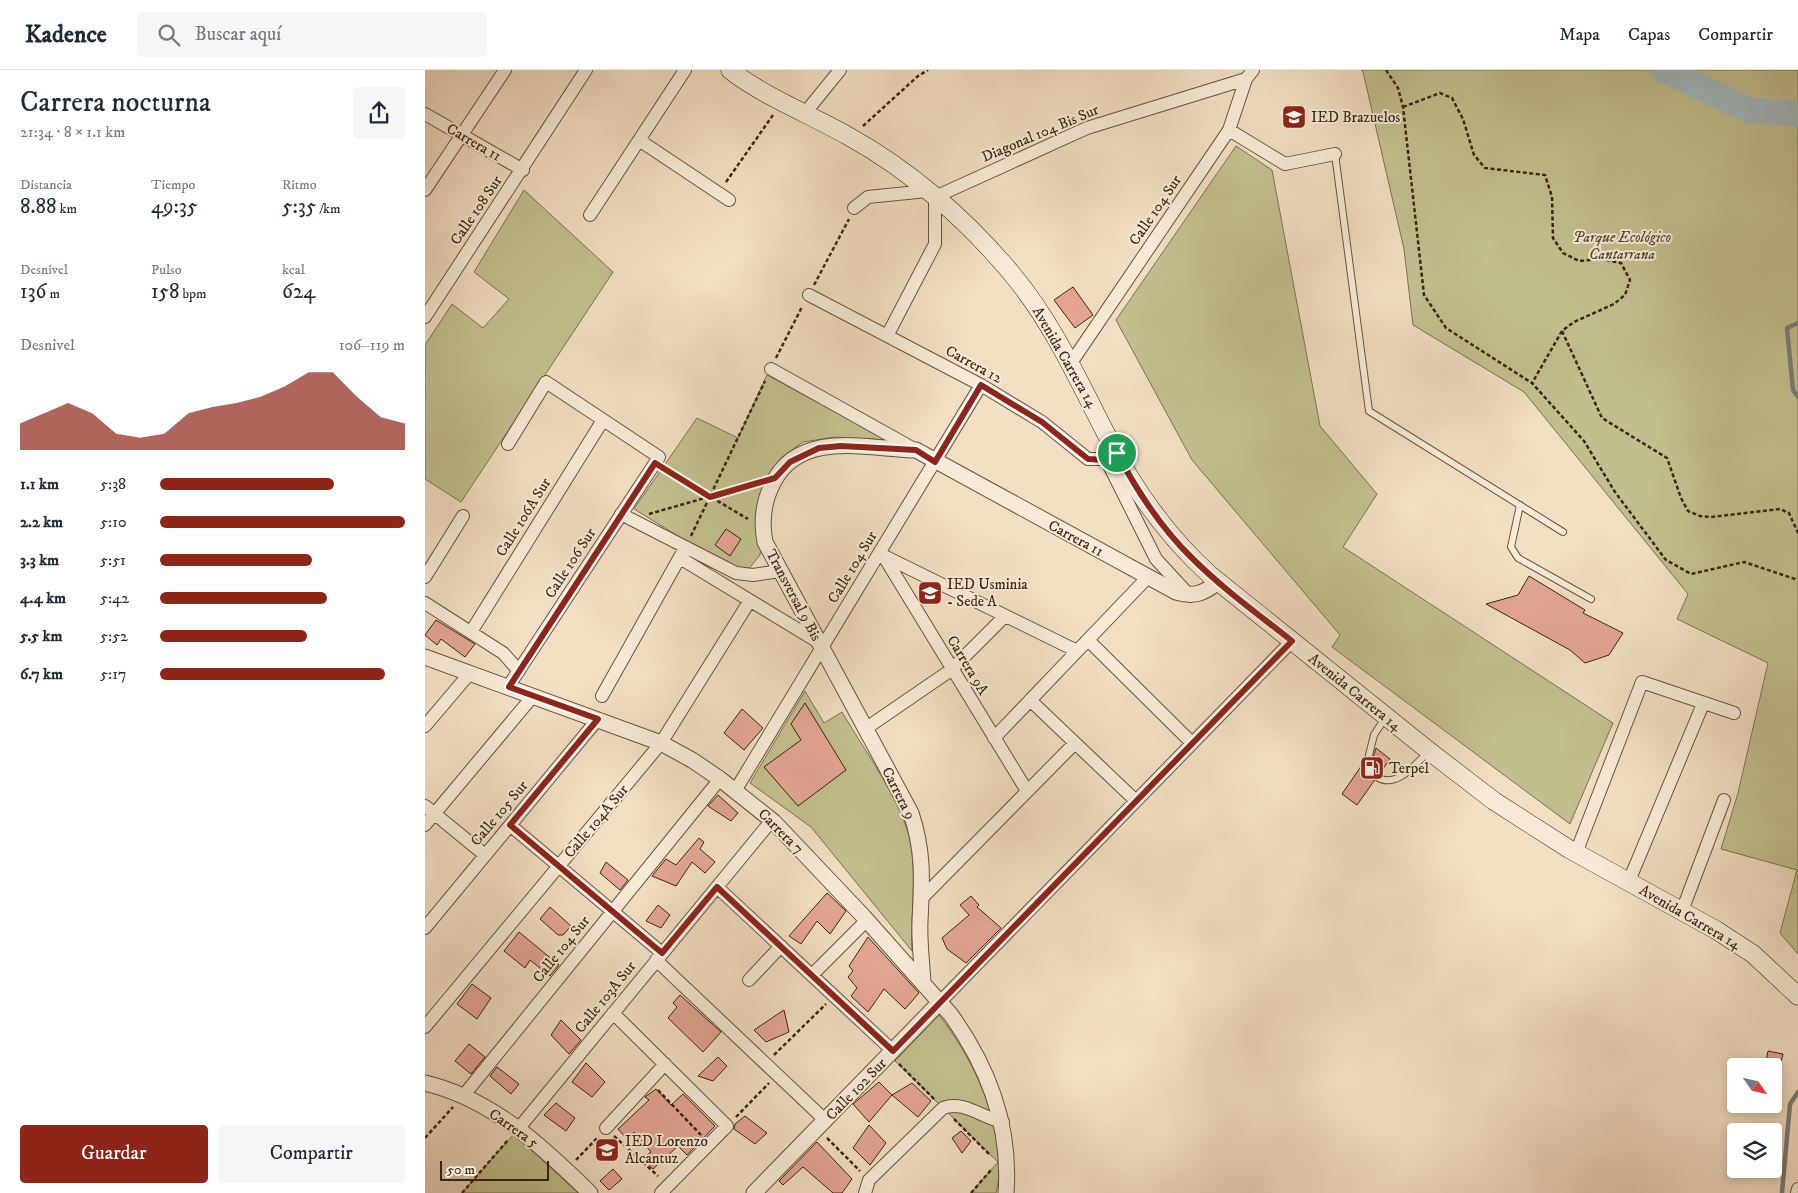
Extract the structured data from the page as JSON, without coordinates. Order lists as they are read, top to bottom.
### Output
{
  "streets": {
    "main road": ["Avenida Carrera 14"],
    "street": [
      "Diagonal 104 Bis Sur",
      "Carrera 11",
      "Calle 108 Sur",
      "Calle 104 Sur",
      "Carrera 12",
      "Calle 106A Sur",
      "Calle 106 Sur",
      "Transversal 9 Bis",
      "Carrera 9A",
      "Carrera 9",
      "Calle 105 Sur",
      "Calle 104A Sur",
      "Carrera 7",
      "Calle 103A Sur",
      "Calle 102 Sur",
      "Carrera 5"
    ]
  },
  "crossings": [
    ["Diagonal 104 Bis Sur", "Calle 104 Sur"],
    ["Diagonal 104 Bis Sur", "Avenida Carrera 14"],
    ["Carrera 11", "Calle 108 Sur"],
    ["Carrera 11", "Calle 104 Sur"],
    ["Calle 104 Sur", "Avenida Carrera 14"],
    ["Calle 104 Sur", "Carrera 12"],
    ["Calle 104 Sur", "Transversal 9 Bis"],
    ["Calle 104 Sur", "Carrera 9A"],
    ["Calle 104 Sur", "Carrera 9"],
    ["Calle 104 Sur", "Carrera 7"],
    ["Calle 104 Sur", "Carrera 5"],
    ["Avenida Carrera 14", "Carrera 12"],
    ["Avenida Carrera 14", "Calle 102 Sur"],
    ["Calle 106 Sur", "Carrera 7"],
    ["Transversal 9 Bis", "Carrera 9"],
    ["Carrera 9", "Carrera 7"],
    ["Calle 105 Sur", "Carrera 7"],
    ["Calle 104A Sur", "Carrera 7"],
    ["Carrera 7", "Calle 103A Sur"],
    ["Carrera 7", "Calle 102 Sur"],
    ["Calle 103A Sur", "Carrera 5"]
  ],
  "parks": ["Parque Ecológico Cantarrana"],
  "places": {
    "school or university": ["IED Brazuelos", "IED Usminia - Sede A", "IED Lorenzo Alcantuz"],
    "fuel station": ["Terpel"]
  },
  "scale_bar": "50 m",
  "north": "bottom right",
  "page": {
    "header": "Kadence",
    "search": "Buscar aquí",
    "nav": ["Mapa", "Capas", "Compartir"],
    "heading": ["Carrera nocturna", "21:34 · 8 × 1.1 km"],
    "stats": [
      ["Distancia", "8.88 km"],
      ["Tiempo", "49:35"],
      ["Ritmo", "5:35 /km"],
      ["Desnivel", "136 m"],
      ["Pulso", "158 bpm"],
      ["kcal", "624"]
    ],
    "chart": ["Desnivel", "106–119 m"],
    "list": [
      {
        "name": "1.1 km",
        "note": "5:38"
      },
      {
        "name": "2.2 km",
        "note": "5:10"
      },
      {
        "name": "3.3 km",
        "note": "5:51"
      },
      {
        "name": "4.4 km",
        "note": "5:42"
      },
      {
        "name": "5.5 km",
        "note": "5:52"
      },
      {
        "name": "6.7 km",
        "note": "5:17"
      }
    ],
    "buttons": ["Guardar", "Compartir"],
    "scale": "50 m"
  }
}
